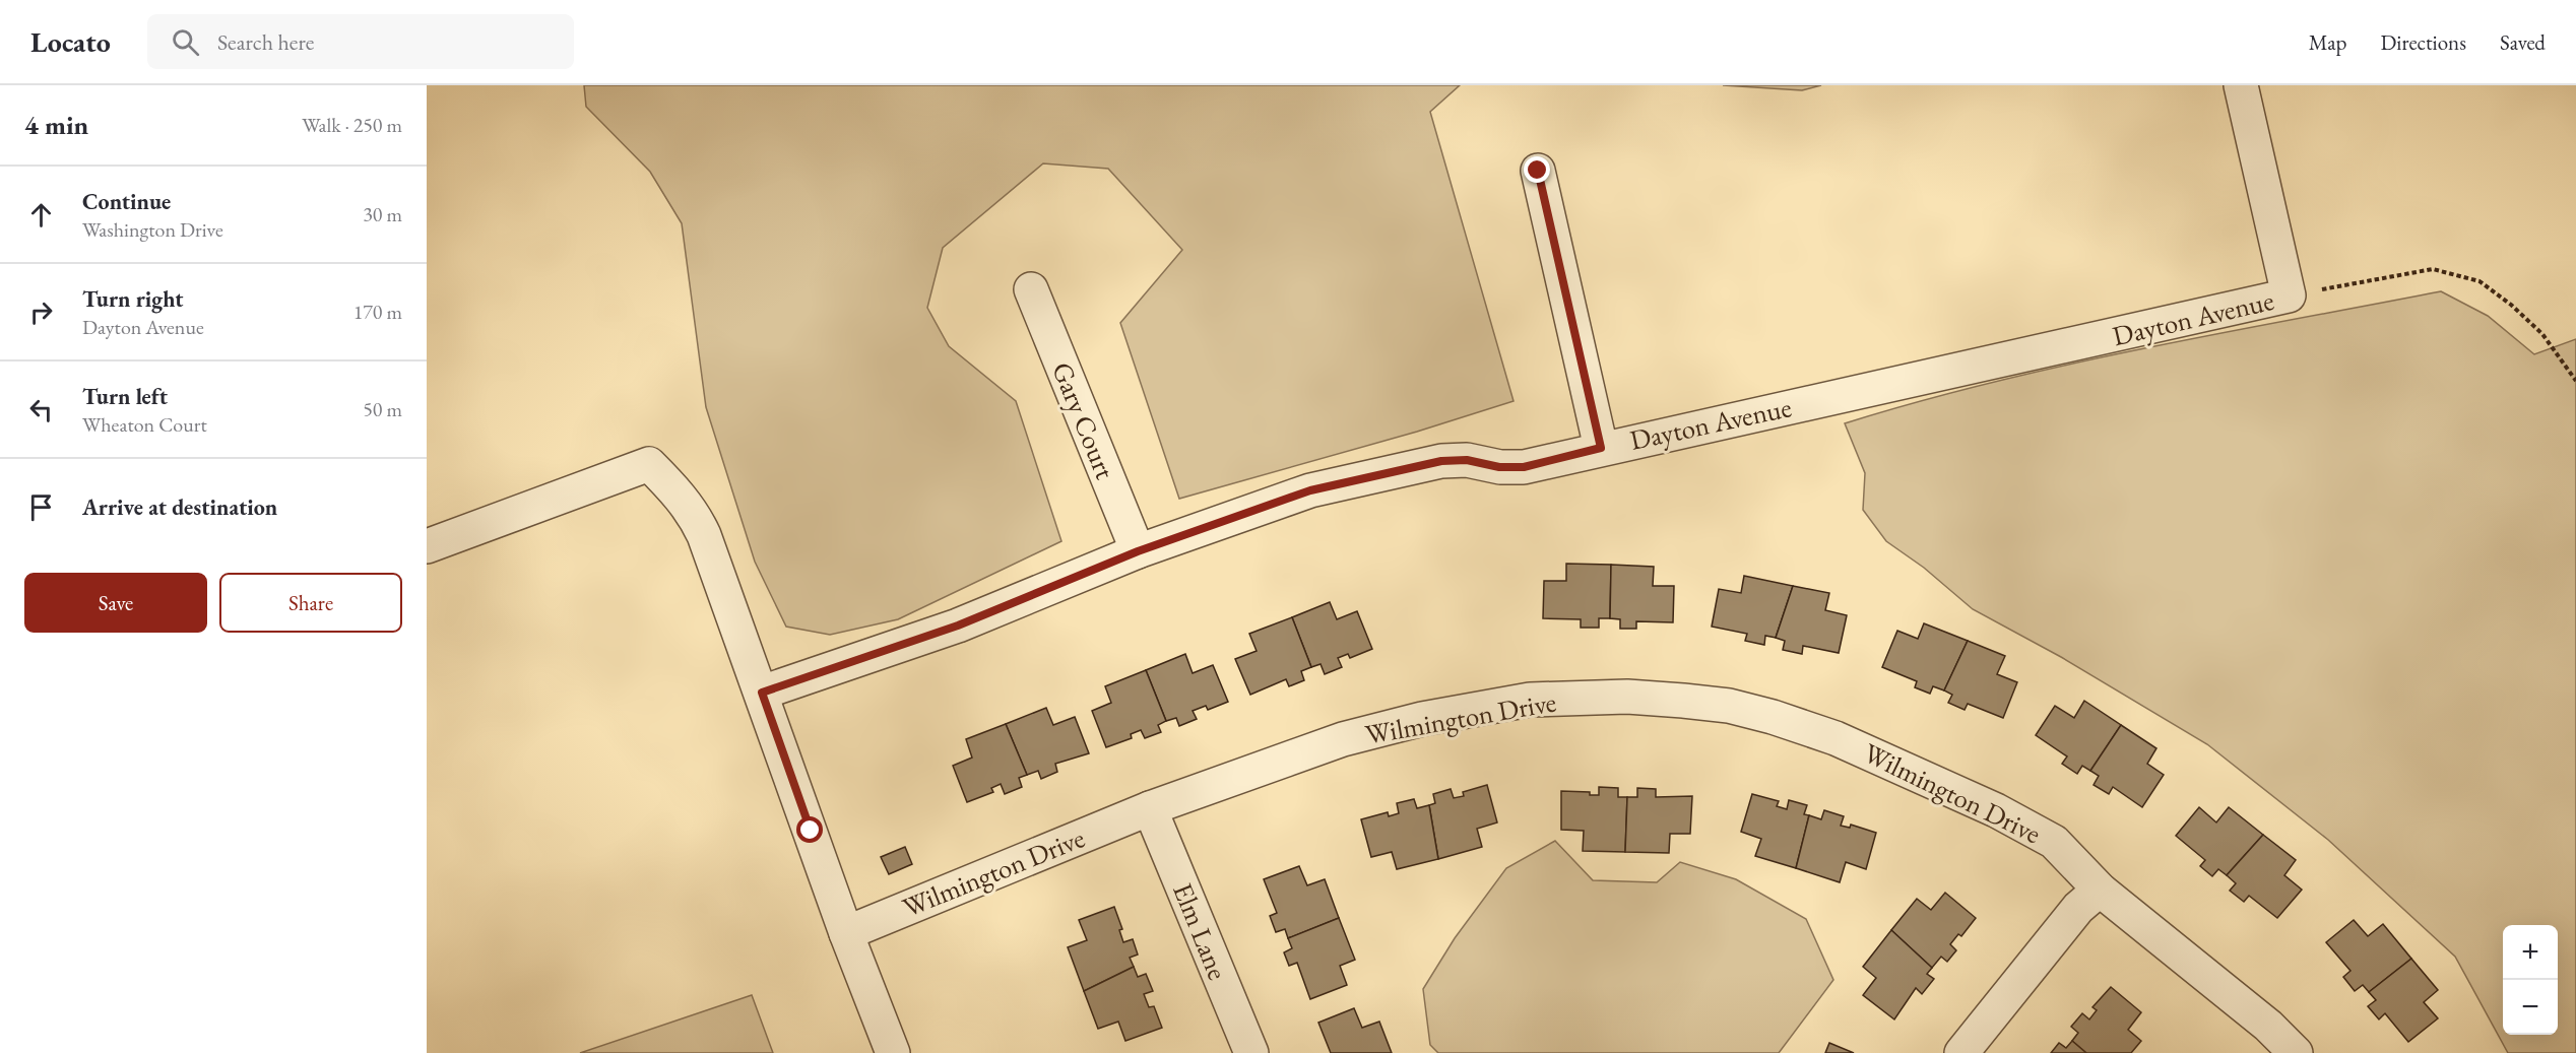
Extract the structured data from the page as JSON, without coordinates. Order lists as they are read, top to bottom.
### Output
{
  "streets": {
    "street": [
      "Dayton Avenue",
      "Gary Court",
      "Wilmington Drive",
      "Elm Lane"
    ]
  },
  "crossings": [
    ["Dayton Avenue", "Gary Court"],
    ["Wilmington Drive", "Elm Lane"]
  ],
  "page": {
    "header": "Locato",
    "search": "Search here",
    "nav": ["Map", "Directions", "Saved"],
    "heading": ["4 min", "Walk · 250 m"],
    "list": [
      ["Continue", "Washington Drive", "30 m"],
      ["Turn right", "Dayton Avenue", "170 m"],
      ["Turn left", "Wheaton Court", "50 m"],
      "Arrive at destination"
    ],
    "buttons": ["Save", "Share"],
    "map_buttons": ["+", "−"]
  }
}
